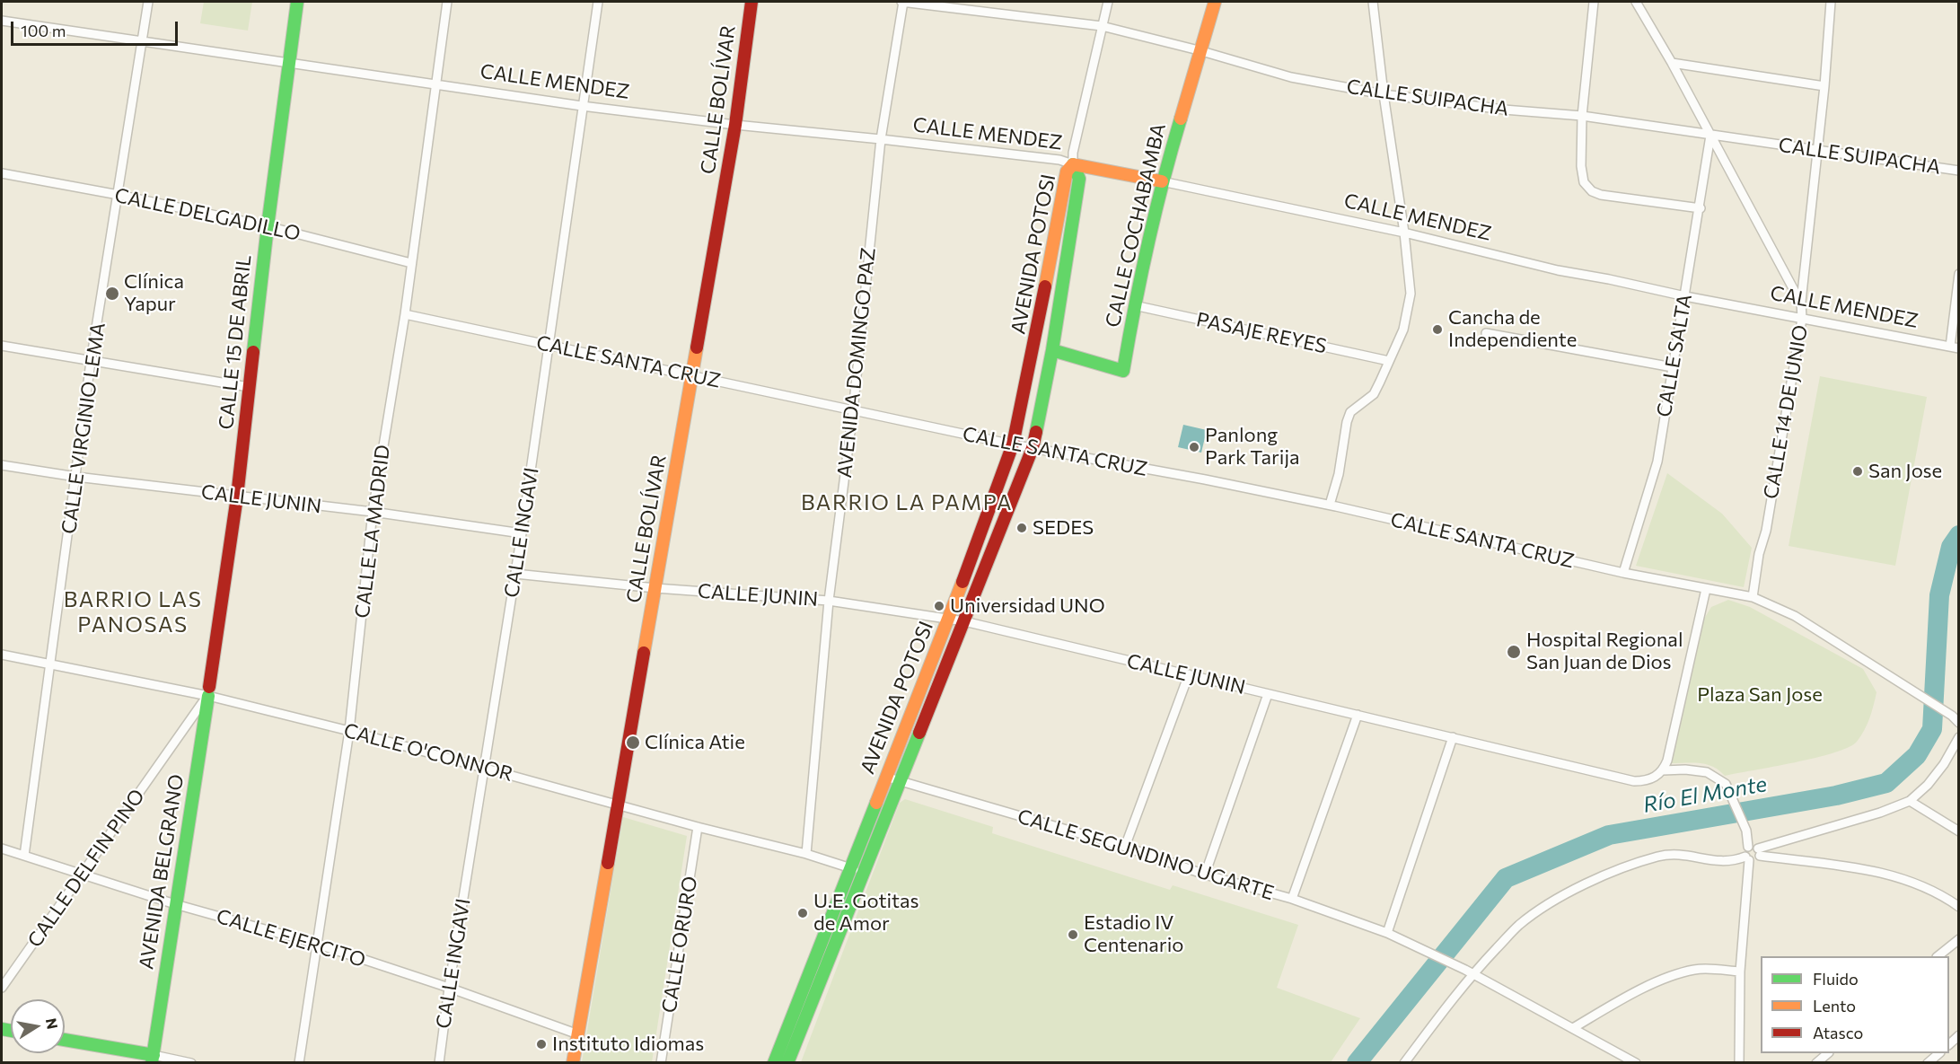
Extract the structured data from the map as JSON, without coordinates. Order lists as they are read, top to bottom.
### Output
{
  "streets": {
    "street": [
      "CALLE MENDEZ",
      "CALLE SUIPACHA",
      "CALLE BOLÍVAR",
      "CALLE DELGADILLO",
      "CALLE COCHABAMBA",
      "AVENIDA POTOSI",
      "PASAJE REYES",
      "CALLE 15 DE ABRIL",
      "CALLE SALTA",
      "CALLE SANTA CRUZ",
      "AVENIDA DOMINGO PAZ",
      "CALLE 14 DE JUNIO",
      "CALLE VIRGINIO LEMA",
      "CALLE JUNIN",
      "CALLE LA MADRID",
      "CALLE INGAVI",
      "CALLE O'CONNOR",
      "CALLE SEGUNDINO UGARTE",
      "CALLE DELFIN PINO",
      "AVENIDA BELGRANO",
      "CALLE EJERCITO",
      "CALLE ORURO"
    ]
  },
  "crossings": [
    ["CALLE MENDEZ", "CALLE BOLÍVAR"],
    ["CALLE MENDEZ", "CALLE COCHABAMBA"],
    ["CALLE MENDEZ", "AVENIDA POTOSI"],
    ["CALLE MENDEZ", "CALLE 15 DE ABRIL"],
    ["CALLE MENDEZ", "CALLE SALTA"],
    ["CALLE MENDEZ", "AVENIDA DOMINGO PAZ"],
    ["CALLE MENDEZ", "CALLE 14 DE JUNIO"],
    ["CALLE MENDEZ", "CALLE VIRGINIO LEMA"],
    ["CALLE MENDEZ", "CALLE LA MADRID"],
    ["CALLE MENDEZ", "CALLE INGAVI"],
    ["CALLE SUIPACHA", "CALLE COCHABAMBA"],
    ["CALLE SUIPACHA", "CALLE SALTA"],
    ["CALLE SUIPACHA", "AVENIDA DOMINGO PAZ"],
    ["CALLE SUIPACHA", "CALLE 14 DE JUNIO"],
    ["CALLE BOLÍVAR", "CALLE SANTA CRUZ"],
    ["CALLE BOLÍVAR", "CALLE JUNIN"],
    ["CALLE BOLÍVAR", "CALLE O'CONNOR"],
    ["CALLE BOLÍVAR", "CALLE EJERCITO"],
    ["CALLE DELGADILLO", "CALLE 15 DE ABRIL"],
    ["CALLE DELGADILLO", "CALLE VIRGINIO LEMA"],
    ["CALLE DELGADILLO", "CALLE LA MADRID"],
    ["CALLE COCHABAMBA", "AVENIDA POTOSI"],
    ["CALLE COCHABAMBA", "PASAJE REYES"],
    ["AVENIDA POTOSI", "CALLE SANTA CRUZ"],
    ["AVENIDA POTOSI", "CALLE JUNIN"],
    ["AVENIDA POTOSI", "CALLE O'CONNOR"],
    ["AVENIDA POTOSI", "CALLE SEGUNDINO UGARTE"],
    ["CALLE 15 DE ABRIL", "CALLE JUNIN"],
    ["CALLE 15 DE ABRIL", "CALLE O'CONNOR"],
    ["CALLE 15 DE ABRIL", "CALLE DELFIN PINO"],
    ["CALLE 15 DE ABRIL", "AVENIDA BELGRANO"],
    ["CALLE SALTA", "CALLE SANTA CRUZ"],
    ["CALLE SANTA CRUZ", "AVENIDA DOMINGO PAZ"],
    ["CALLE SANTA CRUZ", "CALLE 14 DE JUNIO"],
    ["CALLE SANTA CRUZ", "CALLE LA MADRID"],
    ["CALLE SANTA CRUZ", "CALLE INGAVI"],
    ["AVENIDA DOMINGO PAZ", "CALLE JUNIN"],
    ["AVENIDA DOMINGO PAZ", "CALLE O'CONNOR"],
    ["CALLE VIRGINIO LEMA", "CALLE JUNIN"],
    ["CALLE VIRGINIO LEMA", "CALLE O'CONNOR"],
    ["CALLE VIRGINIO LEMA", "CALLE EJERCITO"],
    ["CALLE JUNIN", "CALLE LA MADRID"],
    ["CALLE JUNIN", "CALLE INGAVI"],
    ["CALLE LA MADRID", "CALLE O'CONNOR"],
    ["CALLE LA MADRID", "CALLE EJERCITO"],
    ["CALLE INGAVI", "CALLE O'CONNOR"],
    ["CALLE INGAVI", "CALLE EJERCITO"],
    ["CALLE O'CONNOR", "CALLE DELFIN PINO"],
    ["CALLE O'CONNOR", "AVENIDA BELGRANO"],
    ["CALLE O'CONNOR", "CALLE ORURO"],
    ["CALLE DELFIN PINO", "AVENIDA BELGRANO"],
    ["CALLE DELFIN PINO", "CALLE EJERCITO"],
    ["AVENIDA BELGRANO", "CALLE EJERCITO"]
  ],
  "districts": ["BARRIO LA PAMPA", "BARRIO LAS PANOSAS"],
  "water": ["Río El Monte"],
  "parks": ["Plaza San Jose"],
  "places": [
    "Clínica Yapur",
    "Cancha de Independiente",
    "Panlong Park Tarija",
    "San Jose",
    "SEDES",
    "Universidad UNO",
    "Hospital Regional San Juan de Dios",
    "Clínica Atie",
    "U.E. Gotitas de Amor",
    "Estadio IV Centenario",
    "Instituto Idiomas"
  ],
  "legend": ["Fluido", "Lento", "Atasco"],
  "scale_bar": "100 m",
  "north": "right"
}
